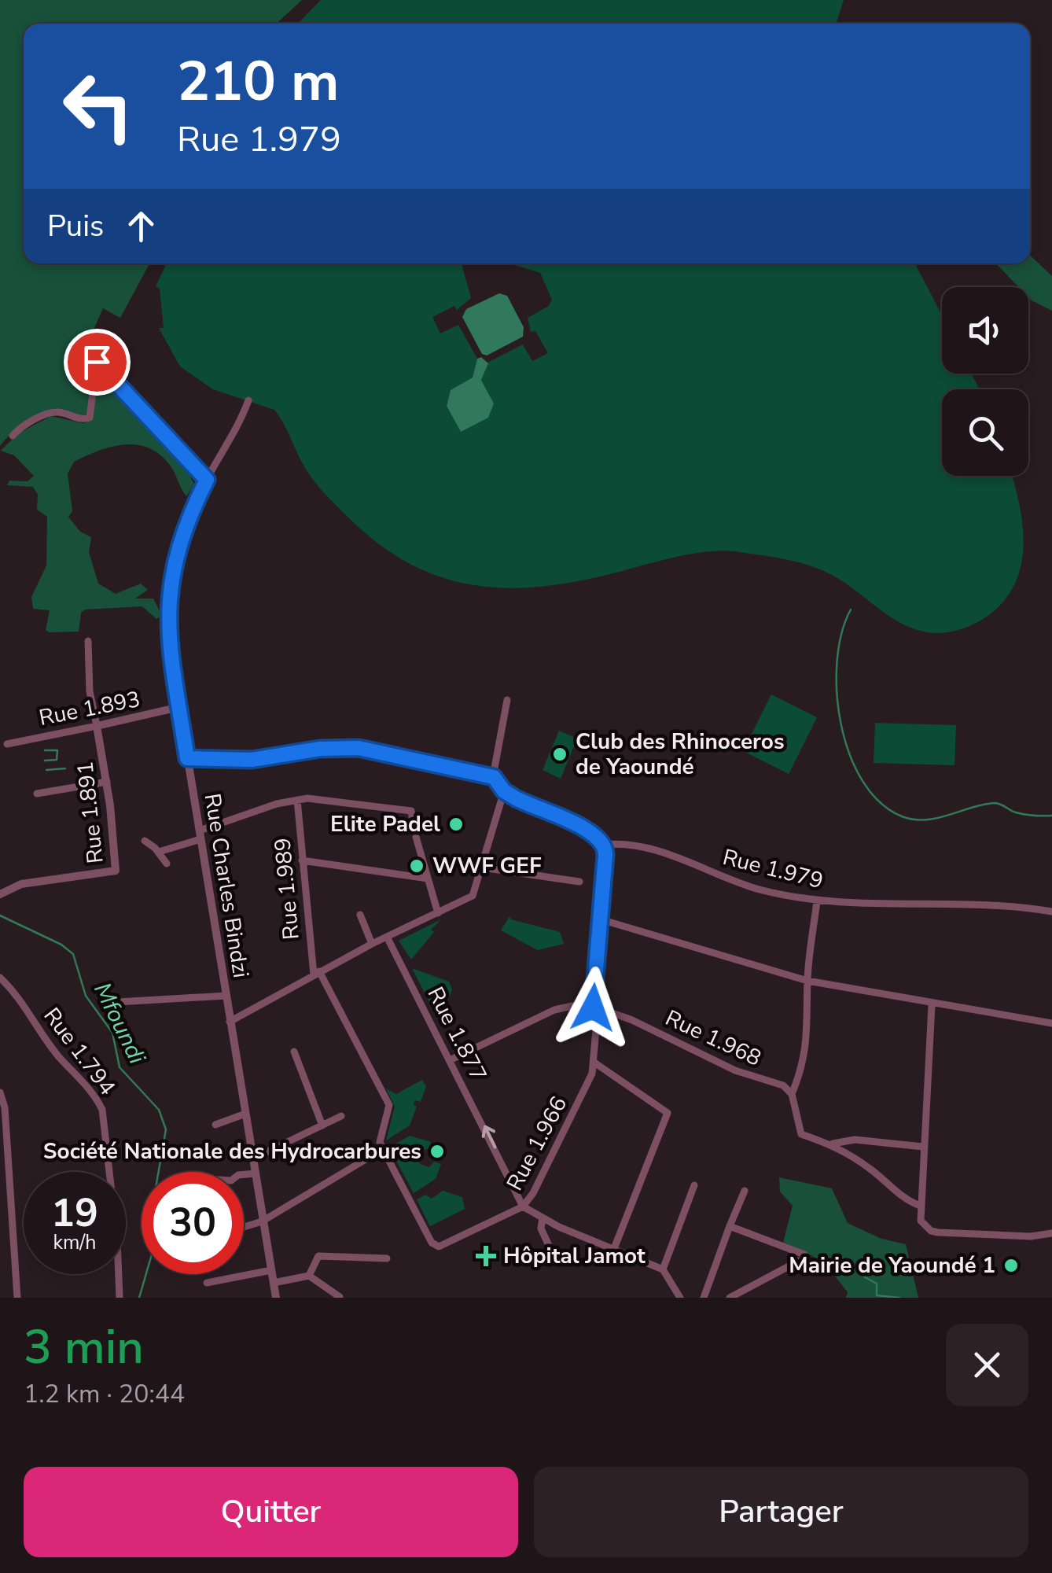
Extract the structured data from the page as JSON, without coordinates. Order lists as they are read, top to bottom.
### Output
{
  "streets": {
    "street": [
      "Rue 1.893",
      "Rue 1.891",
      "Rue 1.979",
      "Rue Charles Bindzi",
      "Rue 1.989",
      "Rue 1.877",
      "Rue 1.968",
      "Rue 1.794",
      "Rue 1.966"
    ]
  },
  "crossings": [
    ["Rue 1.893", "Rue 1.891"],
    ["Rue 1.893", "Rue Charles Bindzi"],
    ["Rue 1.979", "Rue 1.966"],
    ["Rue 1.877", "Rue 1.968"],
    ["Rue 1.877", "Rue 1.966"],
    ["Rue 1.968", "Rue 1.966"]
  ],
  "one_way": ["Rue 1.877"],
  "water": ["Mfoundi"],
  "places": {
    "other": [
      "Club des Rhinoceros de Yaoundé",
      "Elite Padel",
      "WWF GEF",
      "Société Nationale des Hydrocarbures",
      "Mairie de Yaoundé 1"
    ],
    "health": ["Hôpital Jamot"]
  },
  "page": {
    "turn": ["210 m", "Rue 1.979"],
    "then": "Puis",
    "speed": "19 km/h",
    "limit": "30",
    "heading": ["3 min", "1.2 km · 20:44"],
    "buttons": ["Quitter", "Partager"]
  }
}
